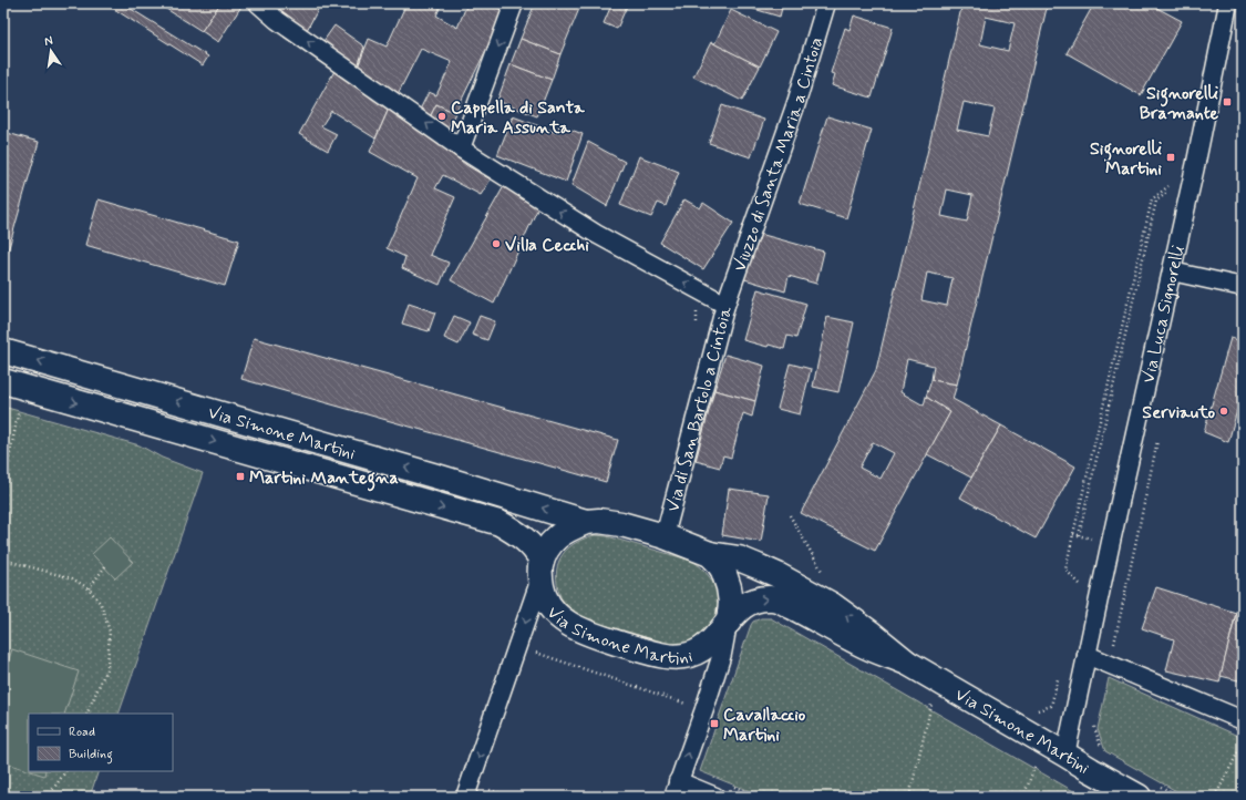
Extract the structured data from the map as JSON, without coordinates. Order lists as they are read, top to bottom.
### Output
{
  "streets": {
    "street": [
      "Viuzzo di Santa Maria a Cintoia",
      "Via Luca Signorelli",
      "Via di San Bartolo a Cintoia",
      "Via Simone Martini"
    ]
  },
  "crossings": [
    ["Viuzzo di Santa Maria a Cintoia", "Via di San Bartolo a Cintoia"],
    ["Via Luca Signorelli", "Via Simone Martini"],
    ["Via di San Bartolo a Cintoia", "Via Simone Martini"]
  ],
  "one_way": ["Via di San Bartolo a Cintoia"],
  "places": {
    "transit": [
      "Signorelli Bramante",
      "Signorelli Martini",
      "Martini Mantegna",
      "Cavallaccio Martini"
    ],
    "other": ["Cappella di Santa Maria Assunta", "Villa Cecchi", "Serviauto"]
  },
  "legend": ["Road", "Building"],
  "north": "top"
}
